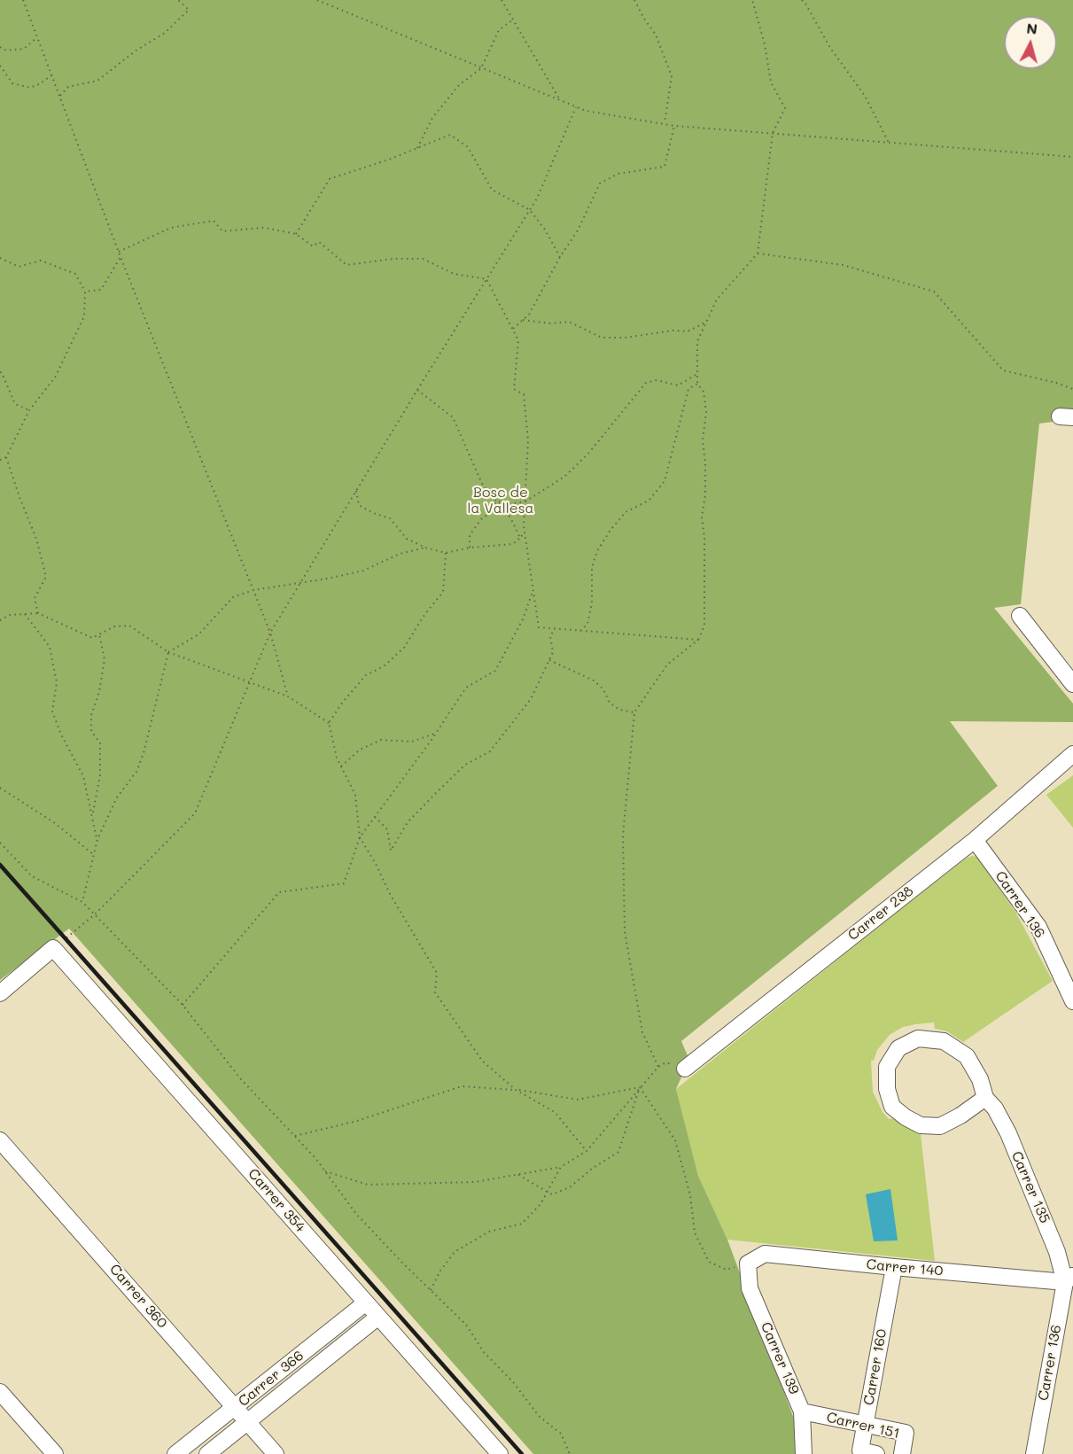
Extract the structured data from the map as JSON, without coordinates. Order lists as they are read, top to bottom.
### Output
{
  "streets": {
    "street": [
      "Carrer 136",
      "Carrer 238",
      "Carrer 135",
      "Carrer 354",
      "Carrer 140",
      "Carrer 360",
      "Carrer 139",
      "Carrer 160",
      "Carrer 366",
      "Carrer 151"
    ]
  },
  "crossings": [
    ["Carrer 136", "Carrer 238"],
    ["Carrer 136", "Carrer 135"],
    ["Carrer 136", "Carrer 140"],
    ["Carrer 135", "Carrer 140"],
    ["Carrer 354", "Carrer 366"],
    ["Carrer 140", "Carrer 139"],
    ["Carrer 140", "Carrer 160"],
    ["Carrer 360", "Carrer 366"],
    ["Carrer 139", "Carrer 151"],
    ["Carrer 160", "Carrer 151"]
  ],
  "parks": ["Bosc de la Vallesa"],
  "north": "top"
}
